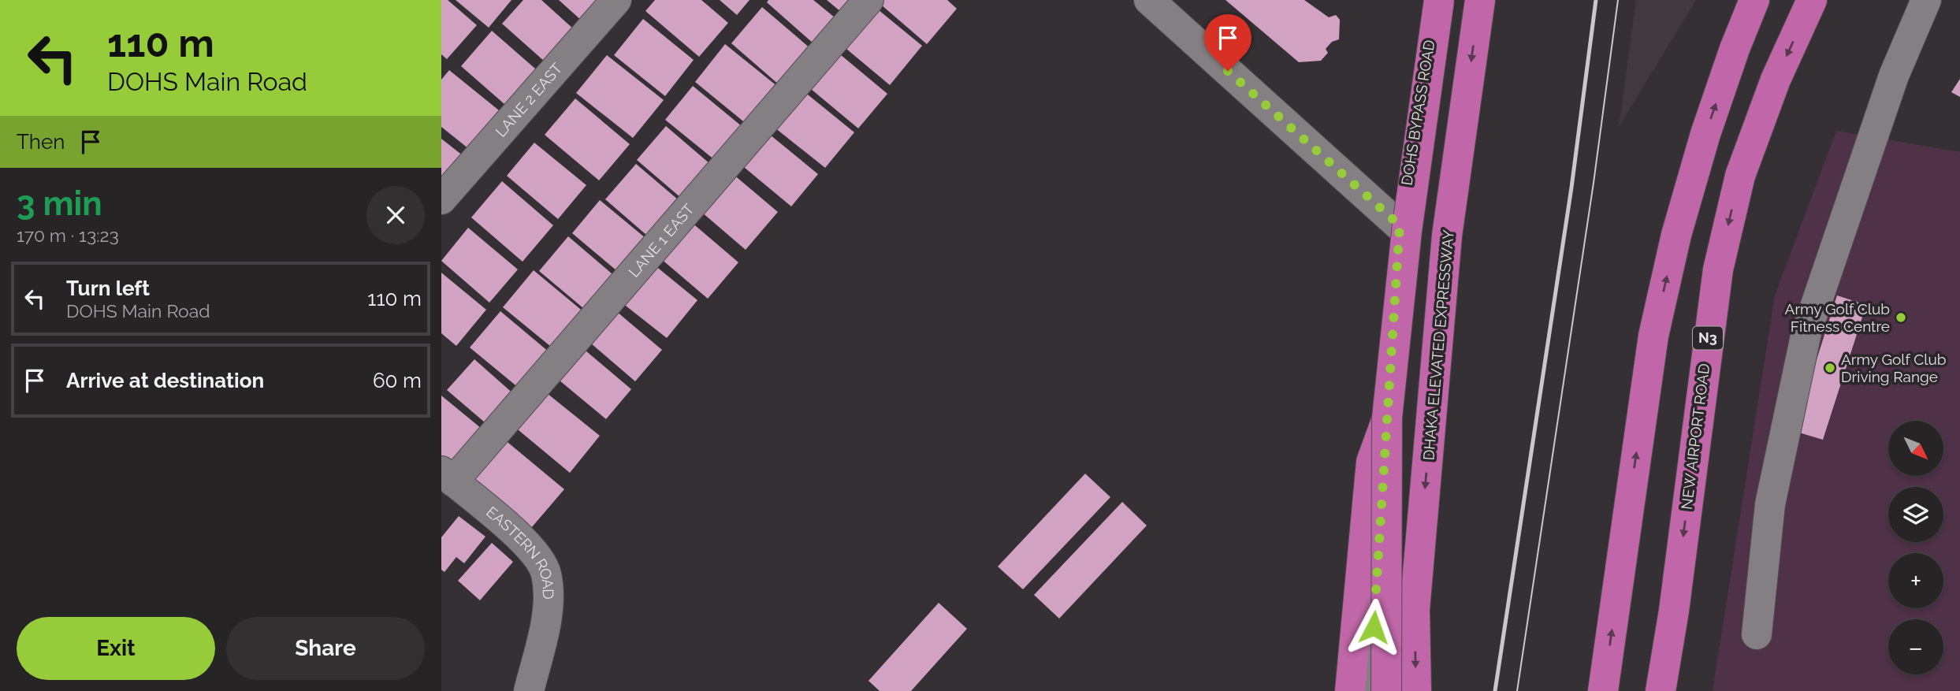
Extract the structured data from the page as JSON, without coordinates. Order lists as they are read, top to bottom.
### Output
{
  "streets": {
    "highway": ["N3", "DHAKA ELEVATED EXPRESSWAY", "NEW AIRPORT ROAD"],
    "street": [
      "LANE 2 EAST",
      "DOHS BYPASS ROAD",
      "LANE 1 EAST",
      "EASTERN ROAD"
    ]
  },
  "crossings": [
    ["LANE 1 EAST", "EASTERN ROAD"]
  ],
  "places": ["Army Golf Club Fitness Centre", "Army Golf Club Driving Range"],
  "north": "bottom right",
  "page": {
    "turn": ["110 m", "DOHS Main Road"],
    "then": "Then",
    "heading": ["3 min", "170 m · 13:23"],
    "list": [
      {
        "name": "Turn left",
        "note": "DOHS Main Road",
        "value": "110 m"
      },
      {
        "name": "Arrive at destination",
        "value": "60 m"
      }
    ],
    "map_buttons": ["+", "−"],
    "buttons": ["Exit", "Share"]
  }
}
